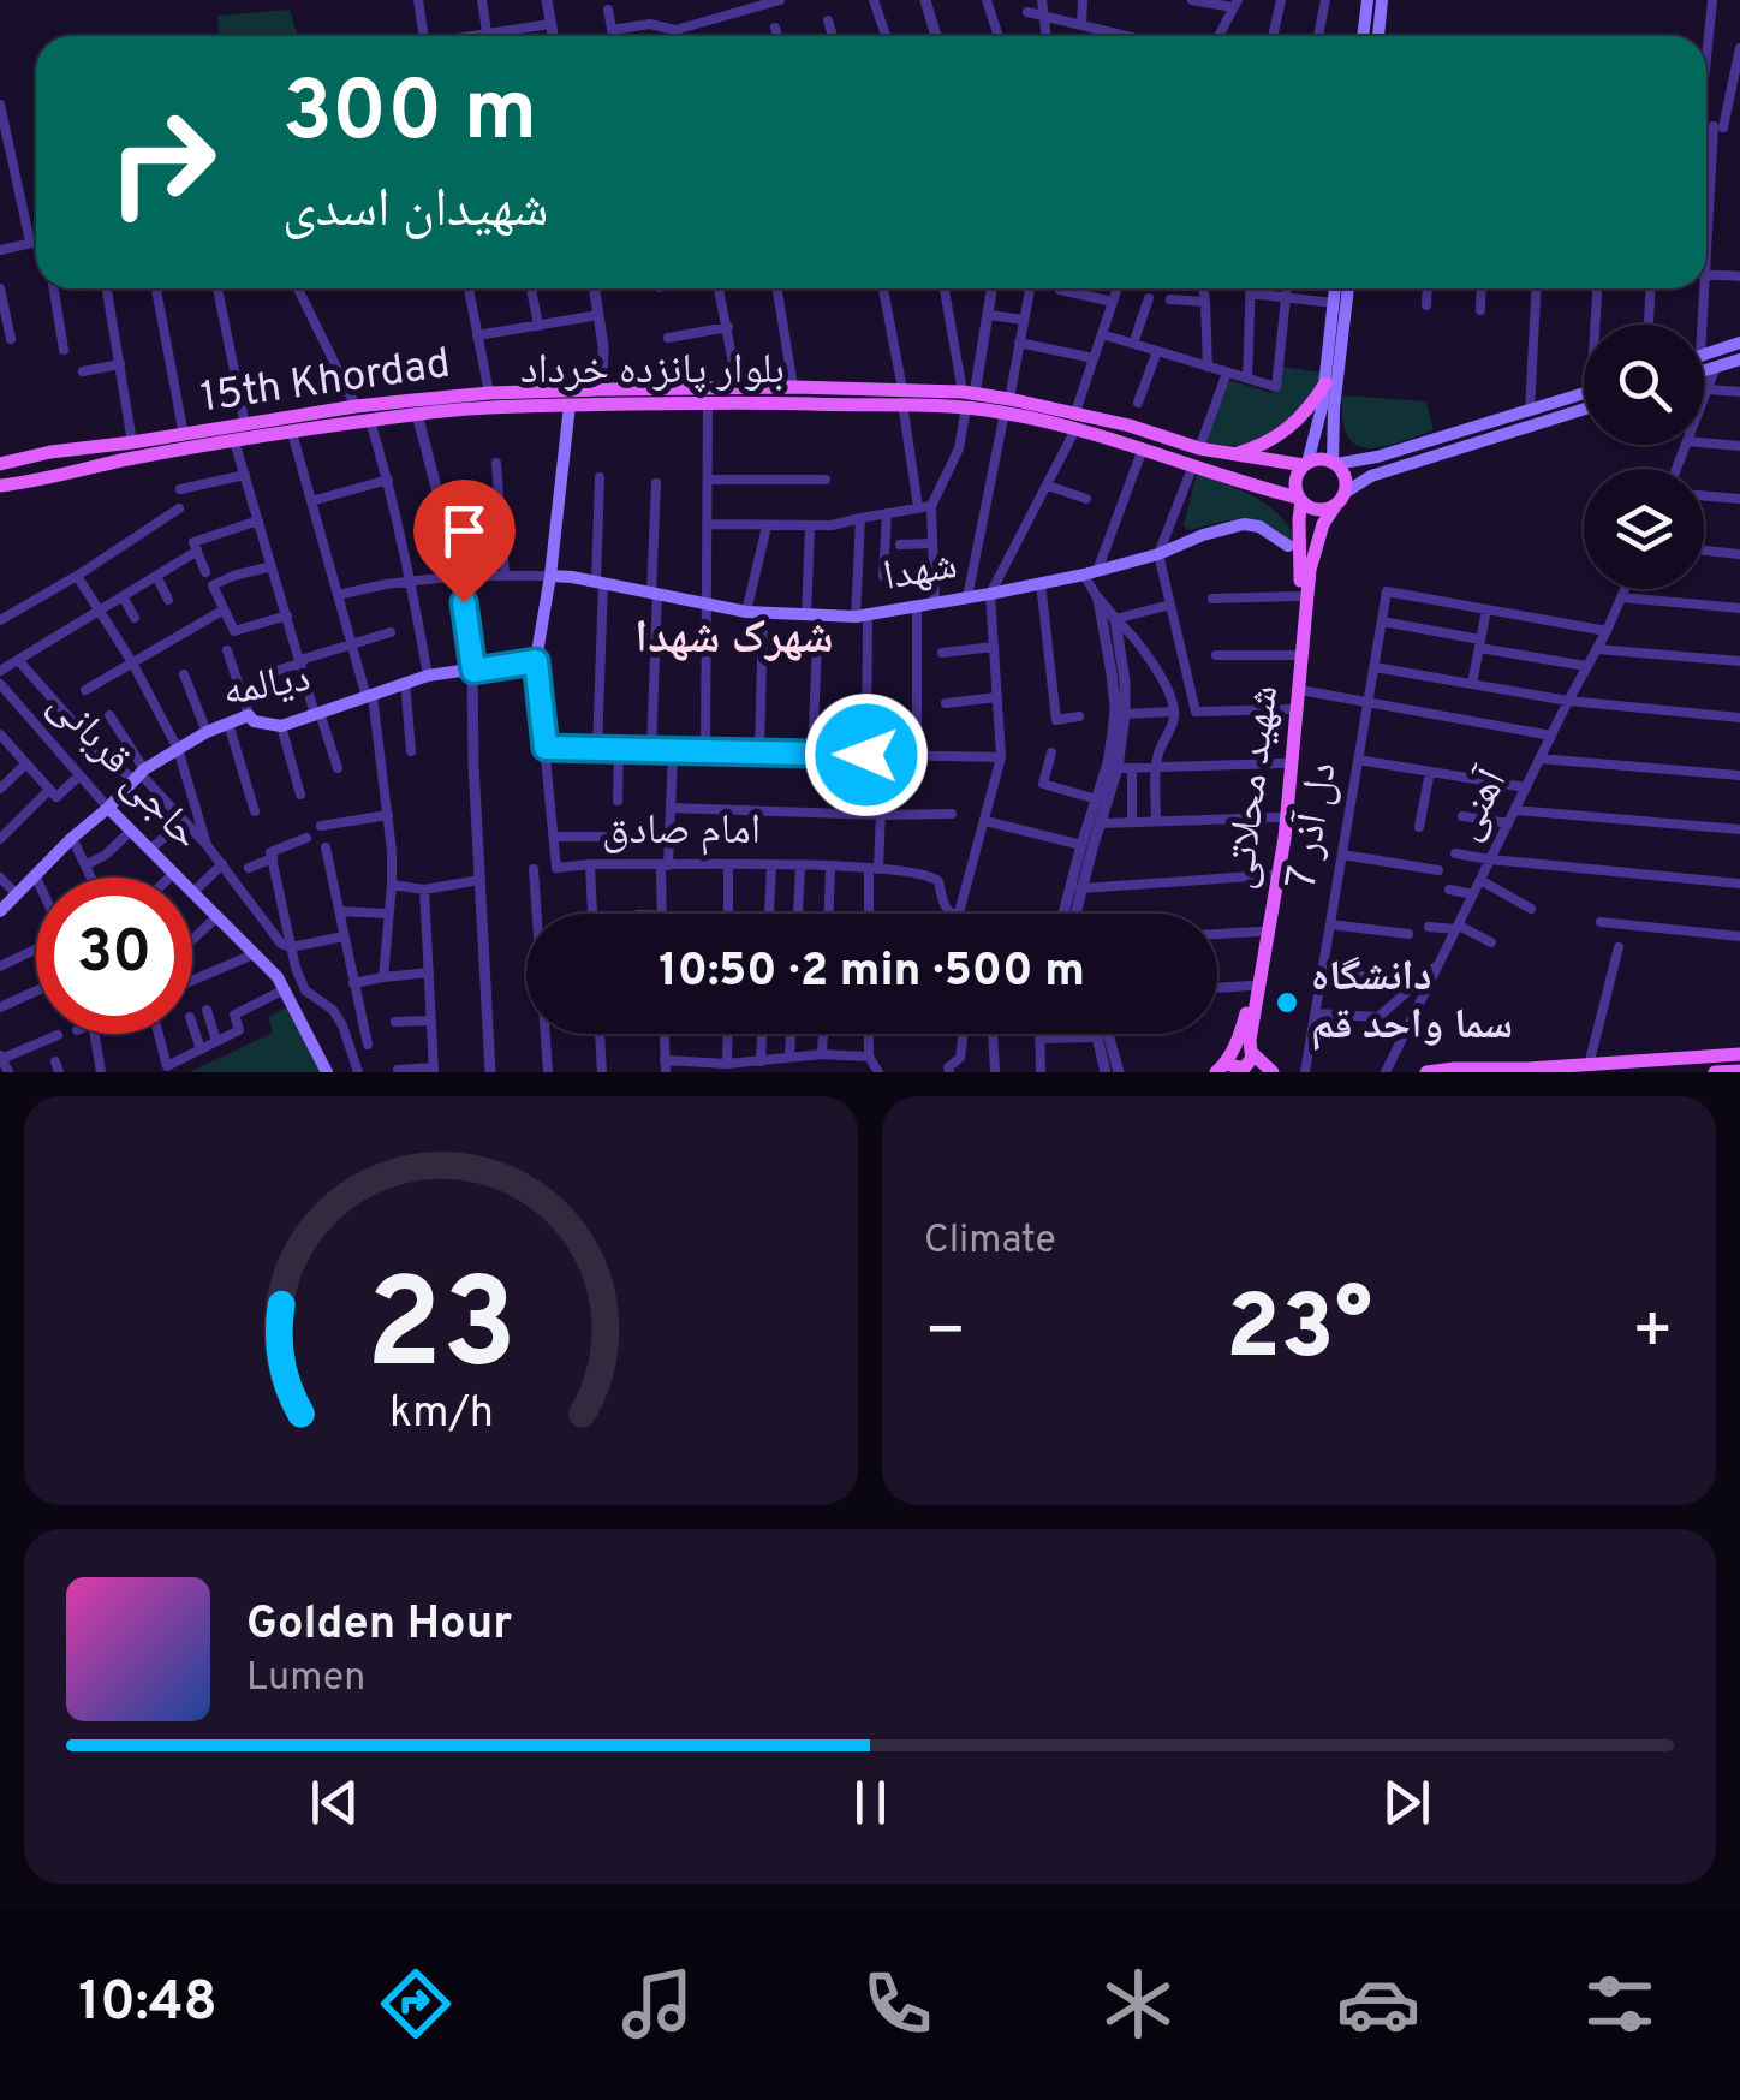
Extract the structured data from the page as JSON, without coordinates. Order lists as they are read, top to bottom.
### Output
{
  "streets": {
    "main road": [
      "بلوار پانزده خرداد",
      "15th Khordad",
      "شهدا",
      "دیالمه",
      "حاجی قربانی",
      "شهید محلاتی"
    ],
    "street": ["آهنی", "دل آذر 7", "امام صادق"]
  },
  "crossings": [
    ["بلوار پانزده خرداد", "15th Khordad"],
    ["بلوار پانزده خرداد", "شهید محلاتی"],
    ["شهدا", "شهید محلاتی"],
    ["دیالمه", "حاجی قربانی"]
  ],
  "districts": ["شهرک شهدا"],
  "places": ["دانشگاه سما واحد قم"],
  "page": {
    "turn": ["300 m", "شهیدان اسدی"],
    "limit": "30",
    "trip": "10:50 · 2 min · 500 m",
    "tile": "Climate",
    "heat": ["−", "23°", "+"],
    "song": ["Golden Hour", "Lumen"],
    "tabs": "10:48",
    "gauge": ["23", "km/h"]
  }
}
